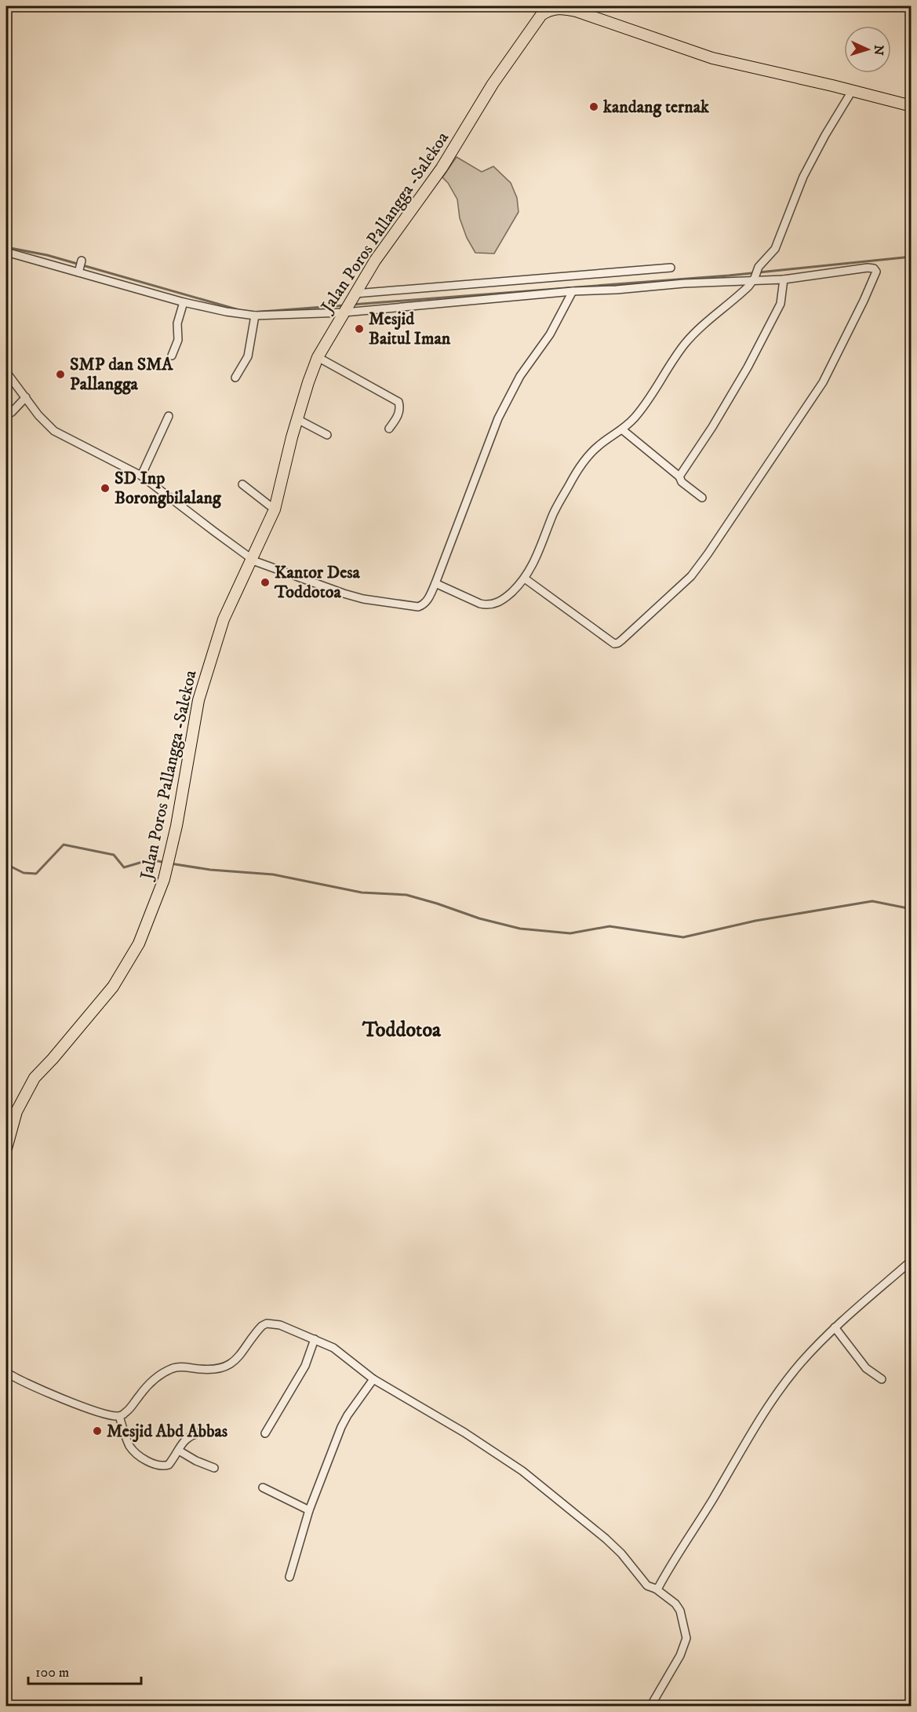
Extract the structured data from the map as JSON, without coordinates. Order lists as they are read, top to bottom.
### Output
{
  "streets": {
    "main road": ["Jalan Poros Pallangga -Salekoa"]
  },
  "districts": ["Toddotoa"],
  "places": [
    "kandang ternak",
    "Mesjid Baitul Iman",
    "SMP dan SMA Pallangga",
    "SD Inp Borongbilalang",
    "Kantor Desa Toddotoa",
    "Mesjid Abd Abbas"
  ],
  "scale_bar": "100 m",
  "north": "right"
}
